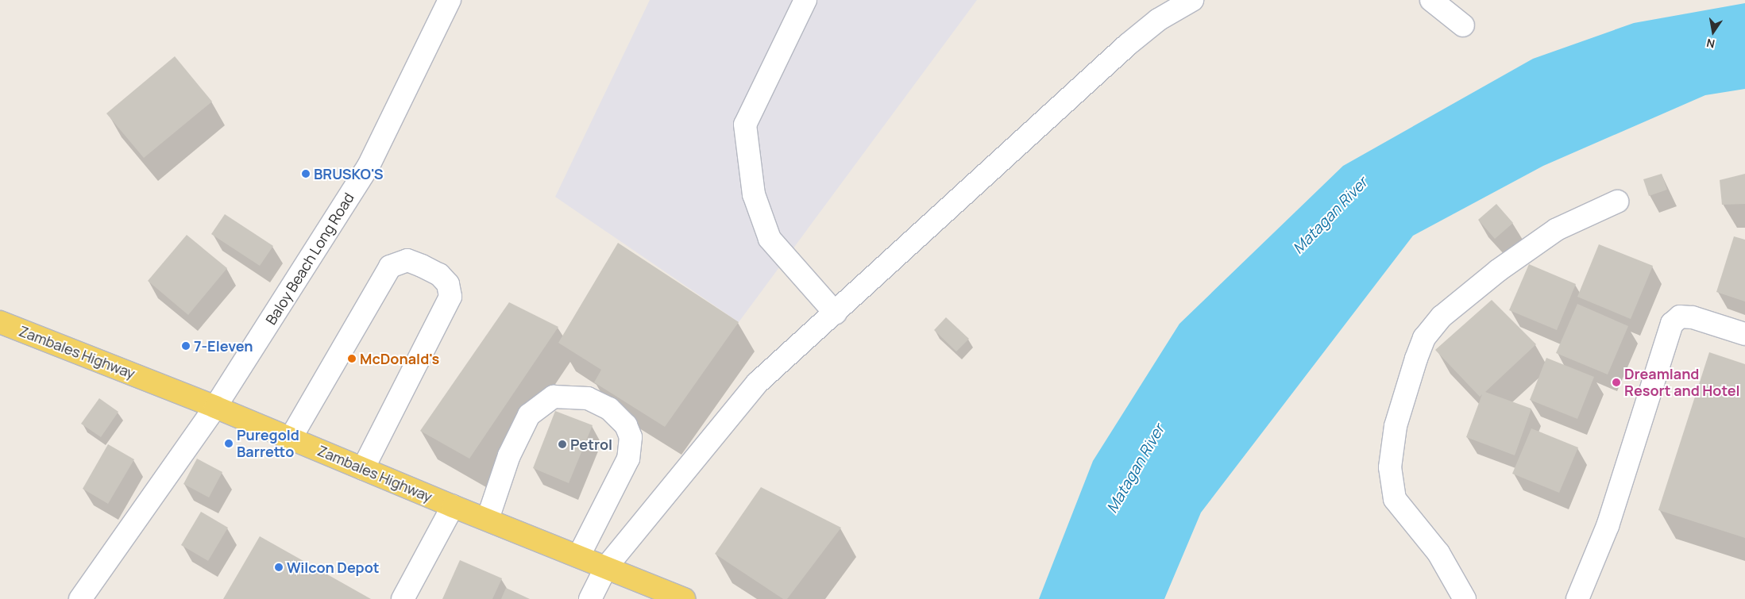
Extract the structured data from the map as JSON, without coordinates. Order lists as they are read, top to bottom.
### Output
{
  "streets": {
    "main road": ["Zambales Highway"],
    "street": ["Baloy Beach Long Road"]
  },
  "crossings": [
    ["Baloy Beach Long Road", "Zambales Highway"]
  ],
  "water": ["Matagan River"],
  "places": [
    "BRUSKO'S",
    "7-Eleven",
    "McDonald's",
    "Dreamland Resort and Hotel",
    "Puregold Barretto",
    "Petrol",
    "Wilcon Depot"
  ],
  "north": "bottom"
}
